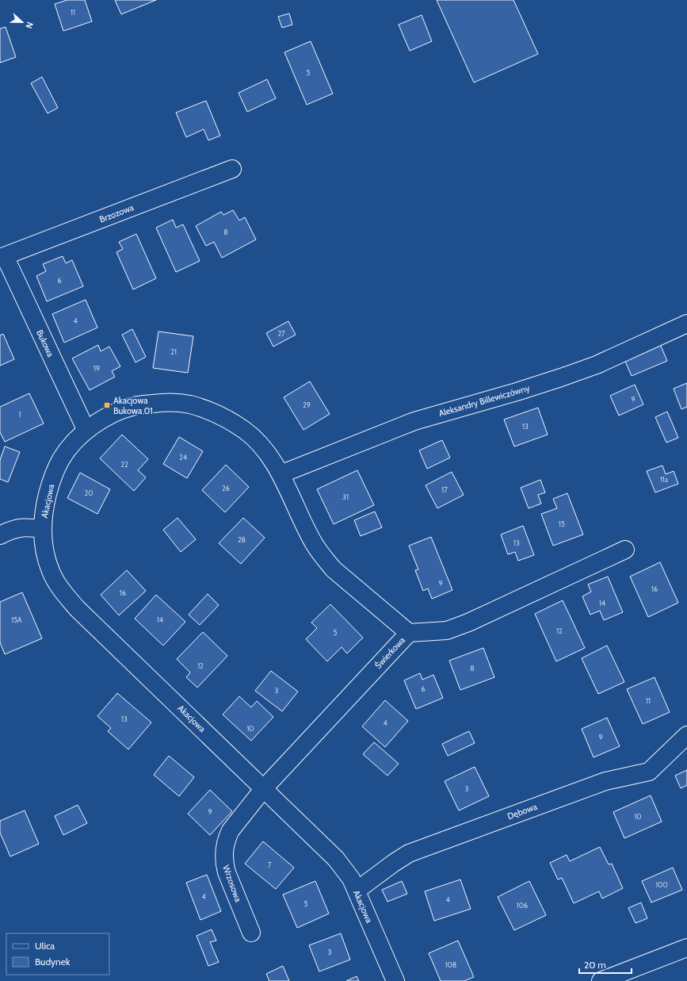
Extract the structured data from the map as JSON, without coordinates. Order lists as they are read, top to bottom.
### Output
{
  "streets": {
    "street": [
      "Brzozowa",
      "Bukowa",
      "Aleksandry Billewiczówny",
      "Akacjowa",
      "Świerkowa",
      "Dębowa",
      "Wrzosowa"
    ]
  },
  "crossings": [
    ["Brzozowa", "Bukowa"],
    ["Bukowa", "Akacjowa"],
    ["Aleksandry Billewiczówny", "Akacjowa"],
    ["Akacjowa", "Świerkowa"],
    ["Akacjowa", "Dębowa"],
    ["Akacjowa", "Wrzosowa"],
    ["Świerkowa", "Wrzosowa"]
  ],
  "places": {
    "transit": ["Akacjowa Bukowa 01"]
  },
  "house_numbers": [
    "11",
    "5",
    "8",
    "6",
    "4",
    "27",
    "21",
    "19",
    "9",
    "29",
    "1",
    "13",
    "24",
    "22",
    "11a",
    "26",
    "17",
    "20",
    "31",
    "15",
    "28",
    "13",
    "9",
    "16",
    "16",
    "14",
    "15A",
    "14",
    "12",
    "5",
    "12",
    "8",
    "6",
    "3",
    "11",
    "13",
    "4",
    "10",
    "9",
    "3",
    "9",
    "10",
    "7",
    "100",
    "4",
    "4",
    "5",
    "106",
    "3",
    "108"
  ],
  "legend": ["Ulica", "Budynek"],
  "scale_bar": "20 m",
  "north": "right"
}
